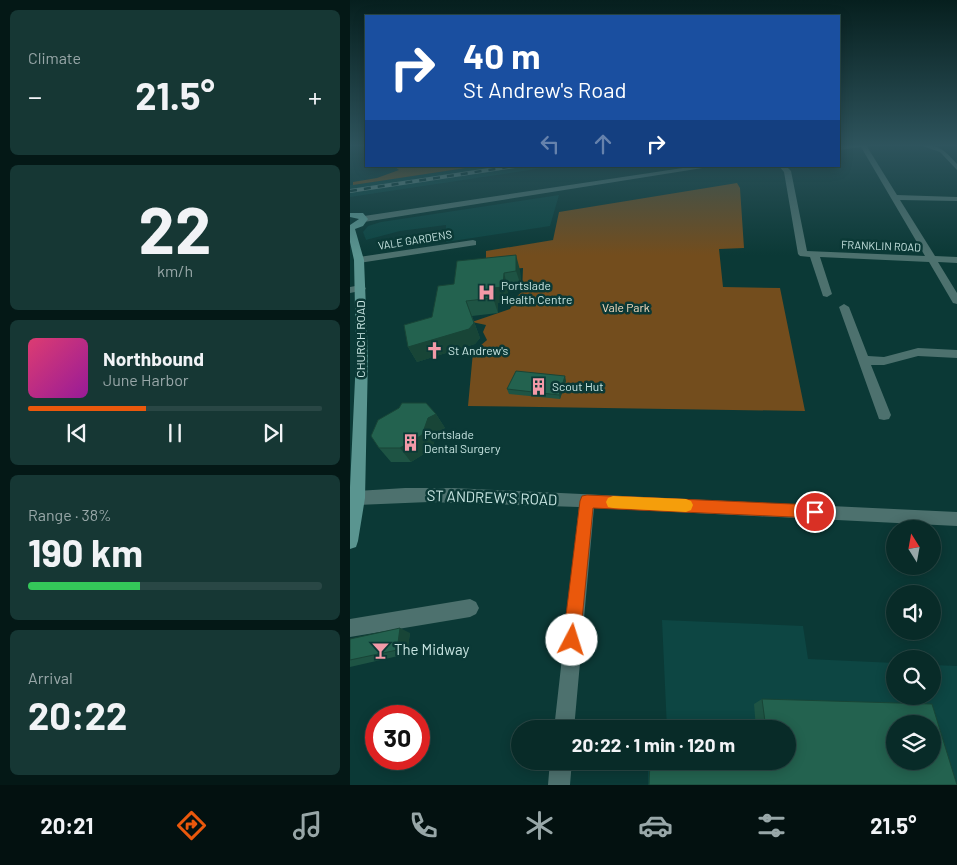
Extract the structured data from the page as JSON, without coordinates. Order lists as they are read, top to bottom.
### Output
{
  "streets": {
    "main road": ["CHURCH ROAD"],
    "street": ["VALE GARDENS", "FRANKLIN ROAD", "ST ANDREW'S ROAD"]
  },
  "crossings": [
    ["VALE GARDENS", "CHURCH ROAD"],
    ["CHURCH ROAD", "ST ANDREW'S ROAD"]
  ],
  "parks": ["Vale Park"],
  "places": {
    "hospital": ["Portslade Health Centre"],
    "church": ["St Andrew's"],
    "building": ["Scout Hut", "Portslade Dental Surgery"],
    "bar": ["The Midway"]
  },
  "north": "top",
  "page": {
    "tile": [
      "Climate",
      ["22", "km/h"],
      ["Range · 38%", "190 km"],
      ["Arrival", "20:22"]
    ],
    "turn": ["40 m", "St Andrew's Road"],
    "heat": ["−", "21.5°", "+"],
    "song": ["Northbound", "June Harbor"],
    "limit": "30",
    "trip": "20:22 · 1 min · 120 m",
    "tabs": ["20:21", "21.5°"]
  }
}
